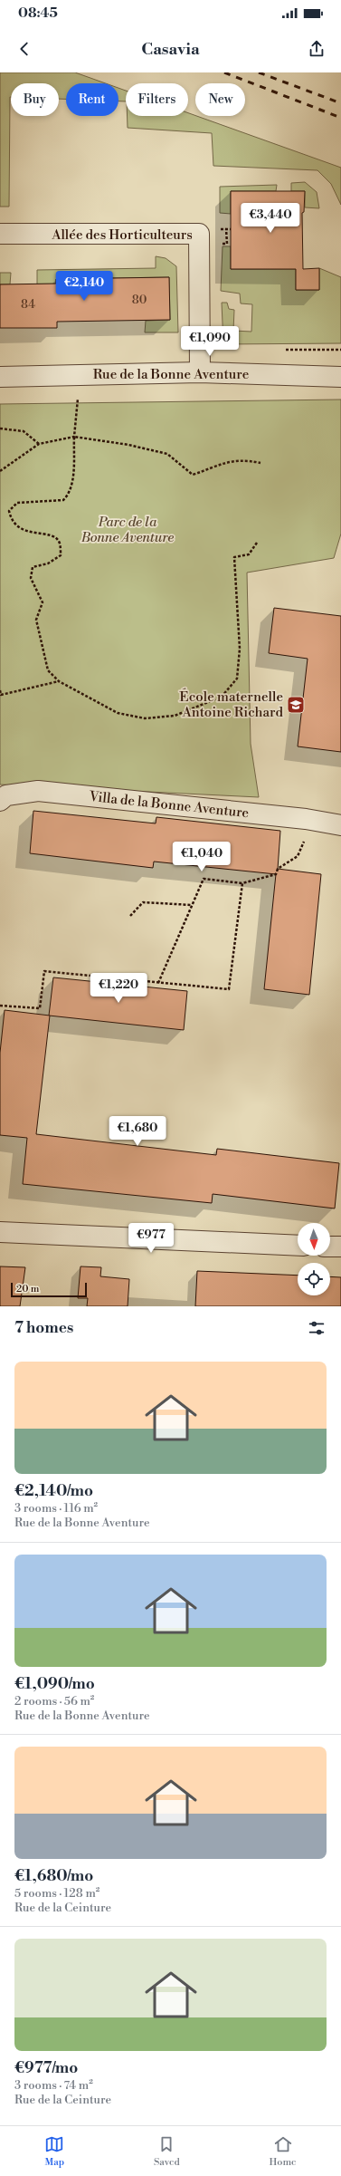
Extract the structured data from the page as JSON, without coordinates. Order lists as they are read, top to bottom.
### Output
{
  "streets": {
    "street": ["Allée des Horticulteurs", "Rue de la Bonne Aventure", "Villa de la Bonne Aventure"]
  },
  "crossings": [
    ["Allée des Horticulteurs", "Rue de la Bonne Aventure"]
  ],
  "parks": ["Parc de la Bonne Aventure"],
  "places": {
    "school or university": ["École maternelle Antoine Richard"]
  },
  "house_numbers": ["80", "84"],
  "scale_bar": "20 m",
  "north": "bottom",
  "page": {
    "status": "08:45",
    "header": "Casavia",
    "chip": [
      "Buy",
      "Rent",
      "Filters",
      "New"
    ],
    "price": [
      "€3,440",
      "€2,140",
      "€1,090",
      "€1,040",
      "€1,220",
      "€1,680",
      "€977"
    ],
    "scale": "20 m",
    "heading": "7 homes",
    "list": [
      {
        "name": "€2,140/mo",
        "note": "3 rooms · 116 m² · Rue de la Bonne Aventure"
      },
      {
        "name": "€1,090/mo",
        "note": "2 rooms · 56 m² · Rue de la Bonne Aventure"
      },
      {
        "name": "€1,680/mo",
        "note": "5 rooms · 128 m² · Rue de la Ceinture"
      },
      {
        "name": "€977/mo",
        "note": "3 rooms · 74 m² · Rue de la Ceinture"
      }
    ],
    "tabs": ["Map", "Saved", "Home"]
  }
}
